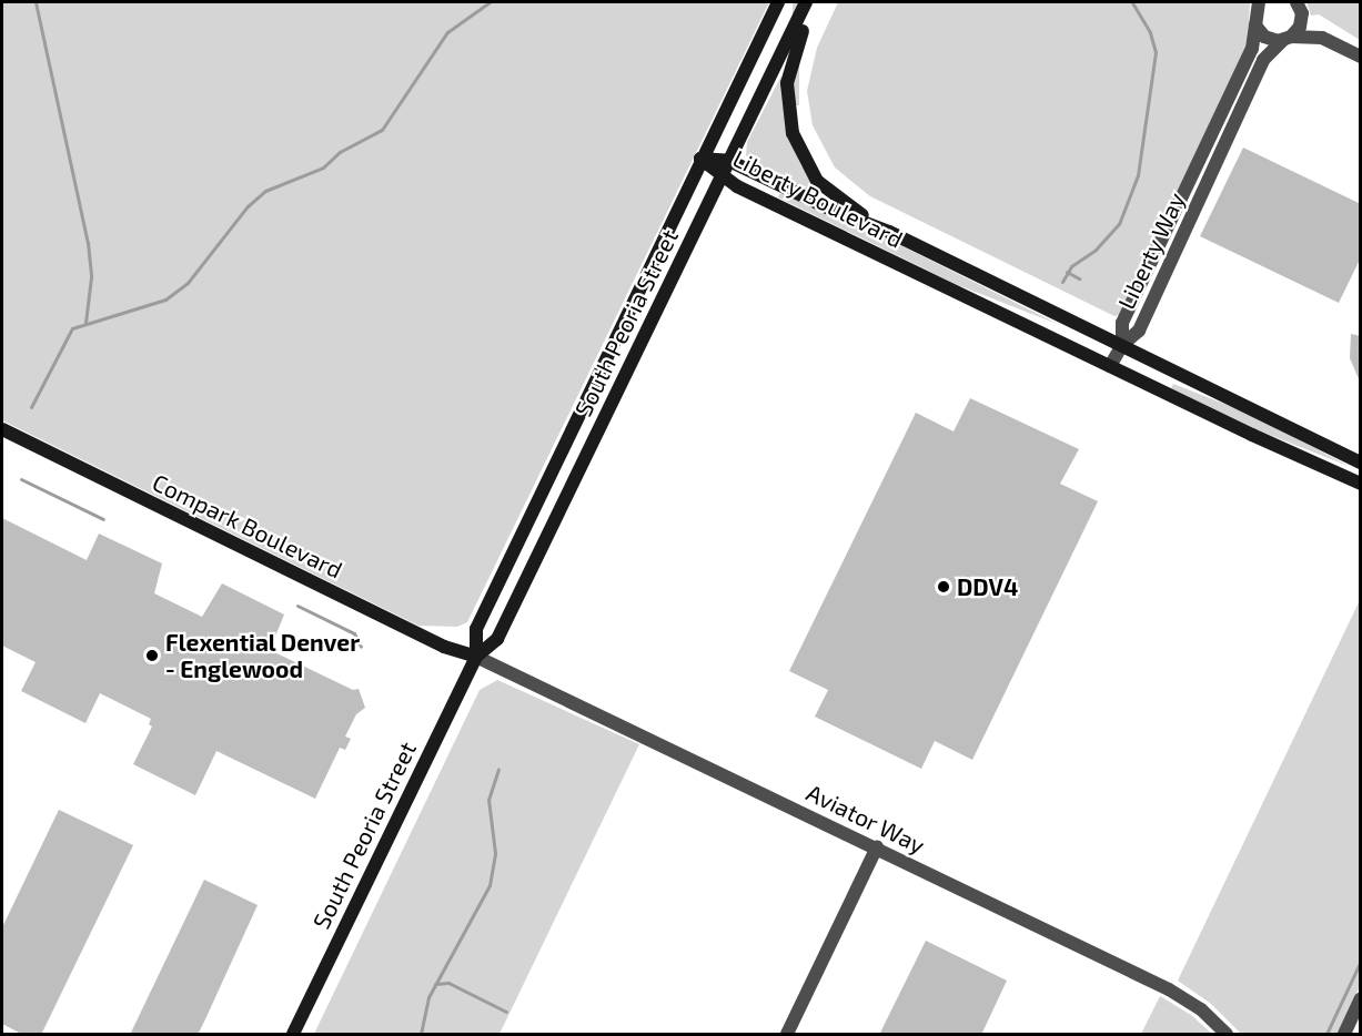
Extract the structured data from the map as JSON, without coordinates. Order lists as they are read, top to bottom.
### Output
{
  "streets": {
    "main road": ["Liberty Boulevard", "South Peoria Street", "Compark Boulevard"],
    "street": ["Liberty Way", "Aviator Way"]
  },
  "crossings": [
    ["Liberty Boulevard", "Liberty Way"],
    ["Liberty Boulevard", "South Peoria Street"],
    ["South Peoria Street", "Compark Boulevard"],
    ["South Peoria Street", "Aviator Way"],
    ["Compark Boulevard", "Aviator Way"]
  ],
  "places": ["DDV4", "Flexential Denver - Englewood"]
}
